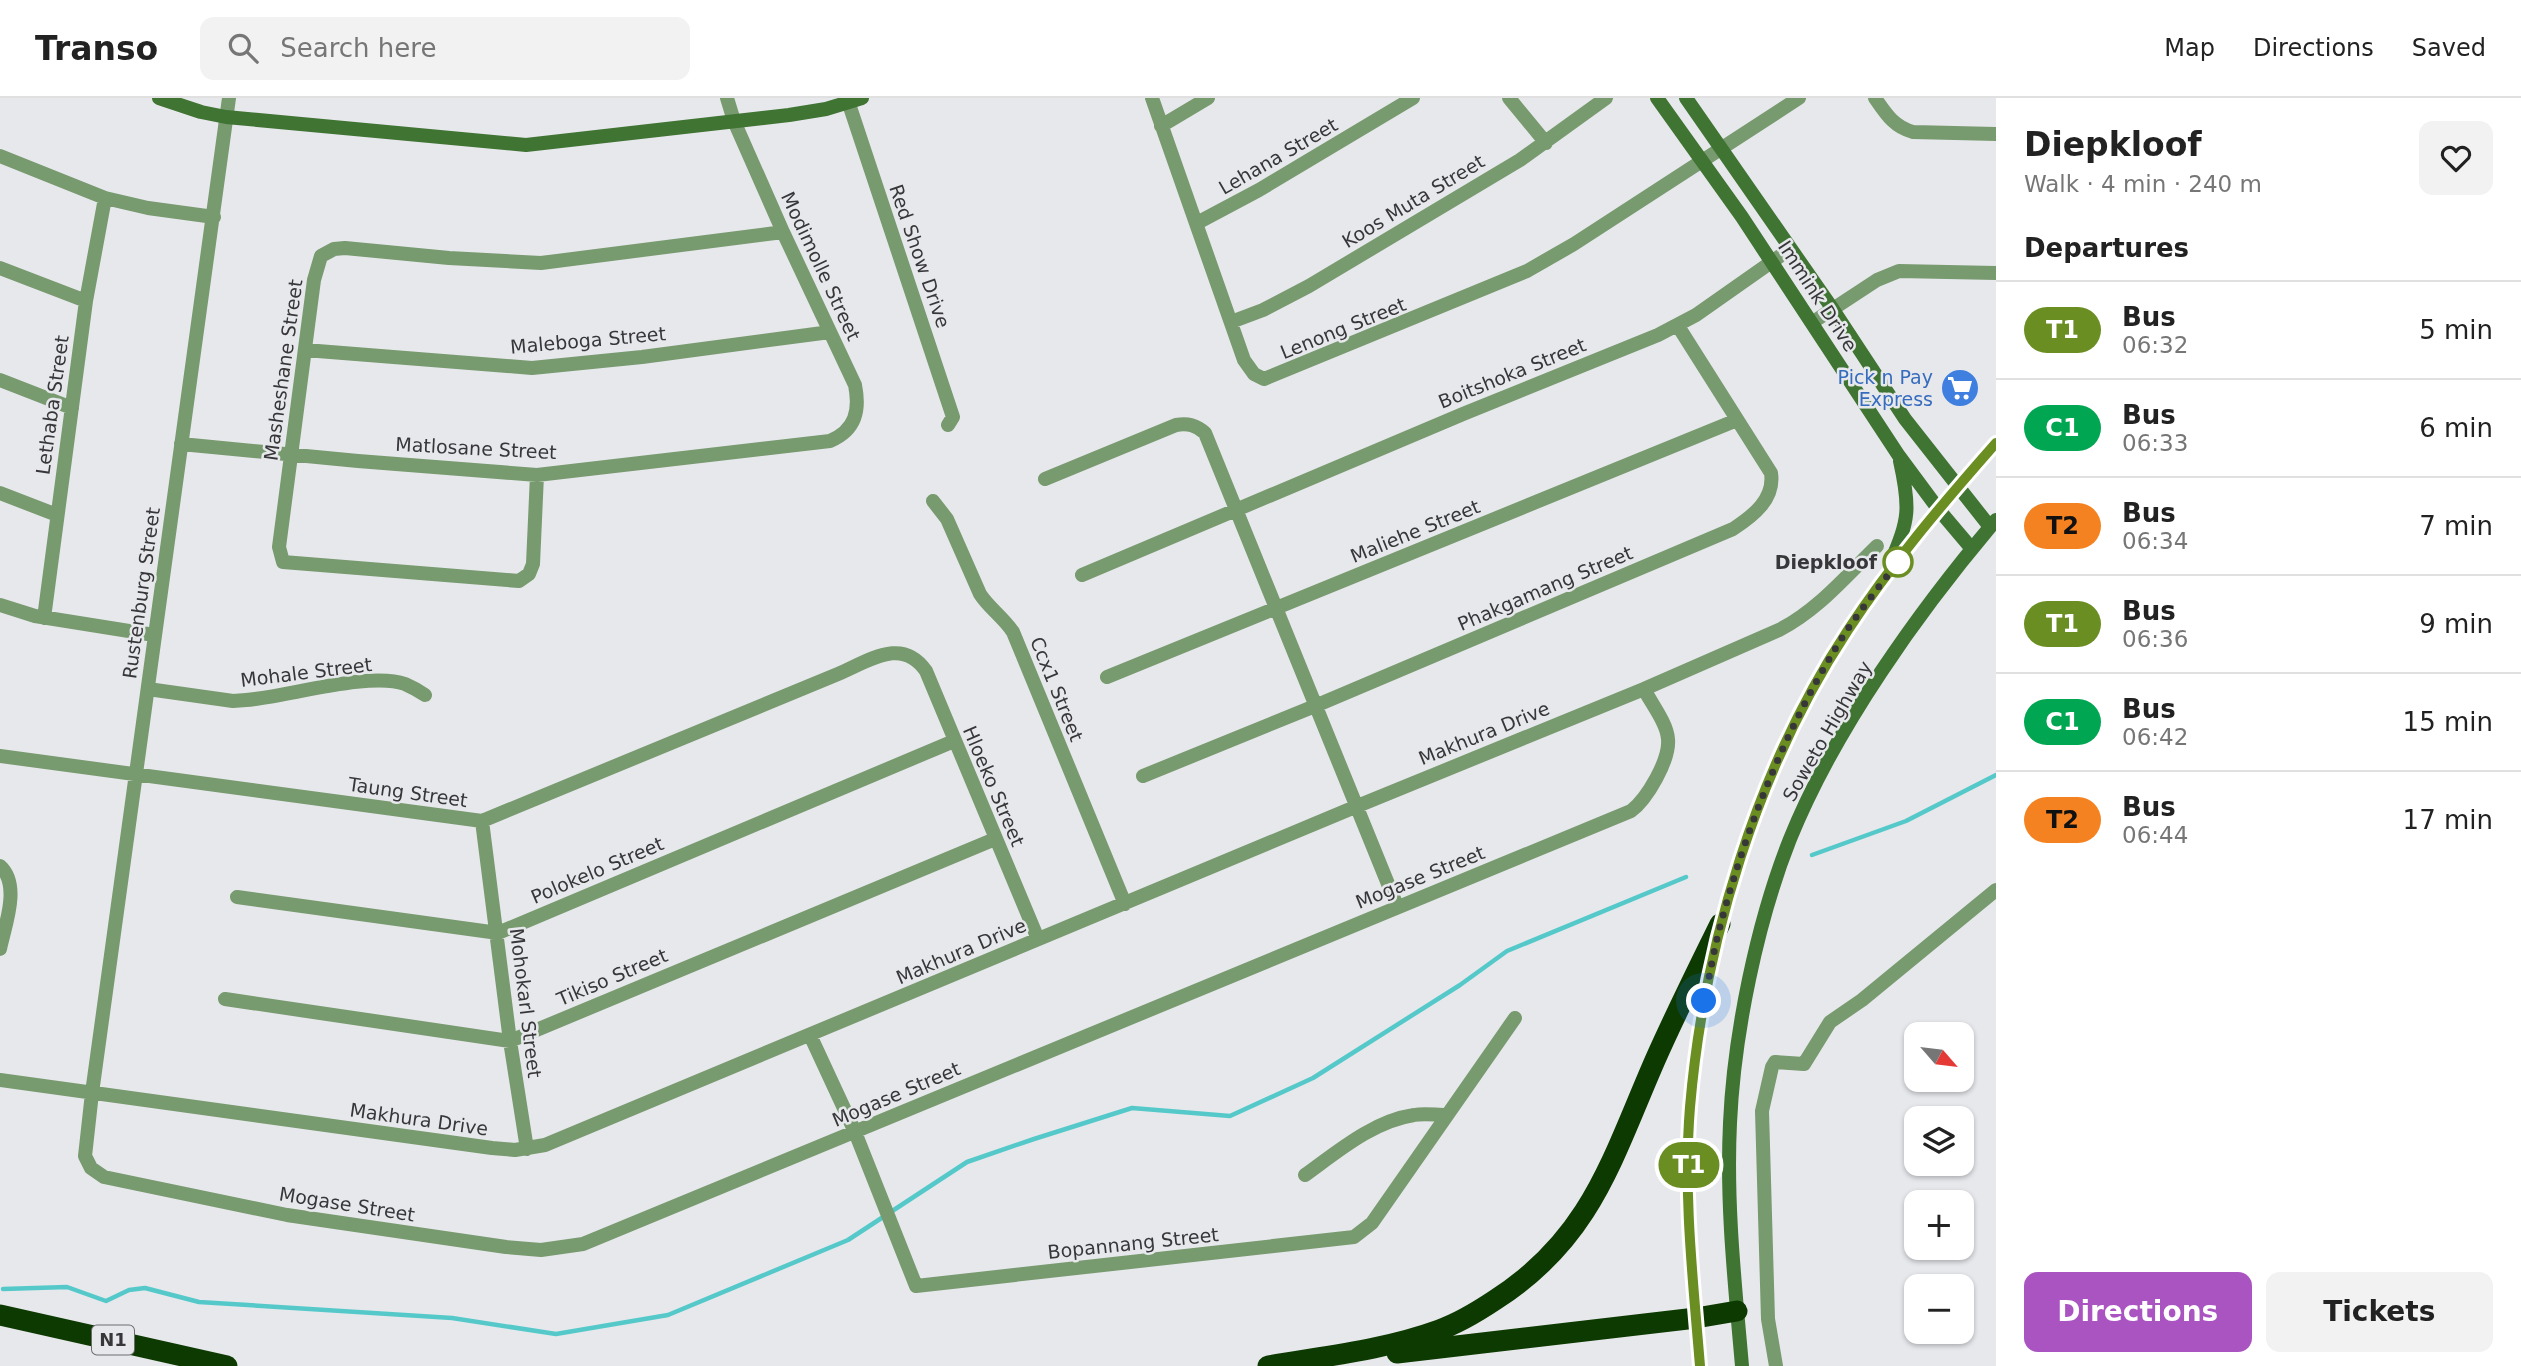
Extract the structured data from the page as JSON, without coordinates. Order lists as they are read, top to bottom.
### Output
{
  "streets": {
    "highway": ["N1"],
    "main road": ["Immink Drive", "Soweto Highway"],
    "street": [
      "Lehana Street",
      "Koos Muta Street",
      "Red Show Drive",
      "Modimolle Street",
      "Lenong Street",
      "Maleboga Street",
      "Masheshane Street",
      "Boitshoka Street",
      "Lethaba Street",
      "Matlosane Street",
      "Maliehe Street",
      "Phakgamang Street",
      "Rustenburg Street",
      "Mohale Street",
      "Ccx1 Street",
      "Makhura Drive",
      "Hloeko Street",
      "Taung Street",
      "Polokelo Street",
      "Mogase Street",
      "Tikiso Street",
      "Mohokarl Street",
      "Bopannang Street"
    ]
  },
  "crossings": [
    ["Lehana Street", "Lenong Street"],
    ["Koos Muta Street", "Lenong Street"],
    ["Modimolle Street", "Maleboga Street"],
    ["Modimolle Street", "Masheshane Street"],
    ["Modimolle Street", "Matlosane Street"],
    ["Immink Drive", "Lenong Street"],
    ["Immink Drive", "Boitshoka Street"],
    ["Immink Drive", "Soweto Highway"],
    ["Maleboga Street", "Masheshane Street"],
    ["Masheshane Street", "Matlosane Street"],
    ["Boitshoka Street", "Phakgamang Street"],
    ["Matlosane Street", "Rustenburg Street"],
    ["Maliehe Street", "Phakgamang Street"],
    ["Rustenburg Street", "Mohale Street"],
    ["Rustenburg Street", "Makhura Drive"],
    ["Rustenburg Street", "Taung Street"],
    ["Rustenburg Street", "Mogase Street"],
    ["Ccx1 Street", "Makhura Drive"],
    ["Makhura Drive", "Hloeko Street"],
    ["Makhura Drive", "Mogase Street"],
    ["Makhura Drive", "Mohokarl Street"],
    ["Makhura Drive", "Bopannang Street"],
    ["Hloeko Street", "Taung Street"],
    ["Hloeko Street", "Polokelo Street"],
    ["Hloeko Street", "Tikiso Street"],
    ["Taung Street", "Mohokarl Street"],
    ["Polokelo Street", "Mohokarl Street"],
    ["Mogase Street", "Bopannang Street"],
    ["Tikiso Street", "Mohokarl Street"]
  ],
  "places": {
    "supermarket": ["Pick n Pay Express"],
    "other": ["Diepkloof"]
  },
  "lines": ["bus line T1"],
  "north": "bottom right",
  "page": {
    "header": "Transo",
    "search": "Search here",
    "nav": ["Map", "Directions", "Saved"],
    "on_map": "T1",
    "heading": [
      ["Diepkloof", "Walk · 4 min · 240 m"],
      "Departures"
    ],
    "list": [
      {
        "mark": "T1",
        "name": "Bus",
        "note": "06:32",
        "value": "5 min"
      },
      {
        "mark": "C1",
        "name": "Bus",
        "note": "06:33",
        "value": "6 min"
      },
      {
        "mark": "T2",
        "name": "Bus",
        "note": "06:34",
        "value": "7 min"
      },
      {
        "mark": "T1",
        "name": "Bus",
        "note": "06:36",
        "value": "9 min"
      },
      {
        "mark": "C1",
        "name": "Bus",
        "note": "06:42",
        "value": "15 min"
      },
      {
        "mark": "T2",
        "name": "Bus",
        "note": "06:44",
        "value": "17 min"
      }
    ],
    "map_buttons": ["+", "−"],
    "buttons": ["Directions", "Tickets"]
  }
}
